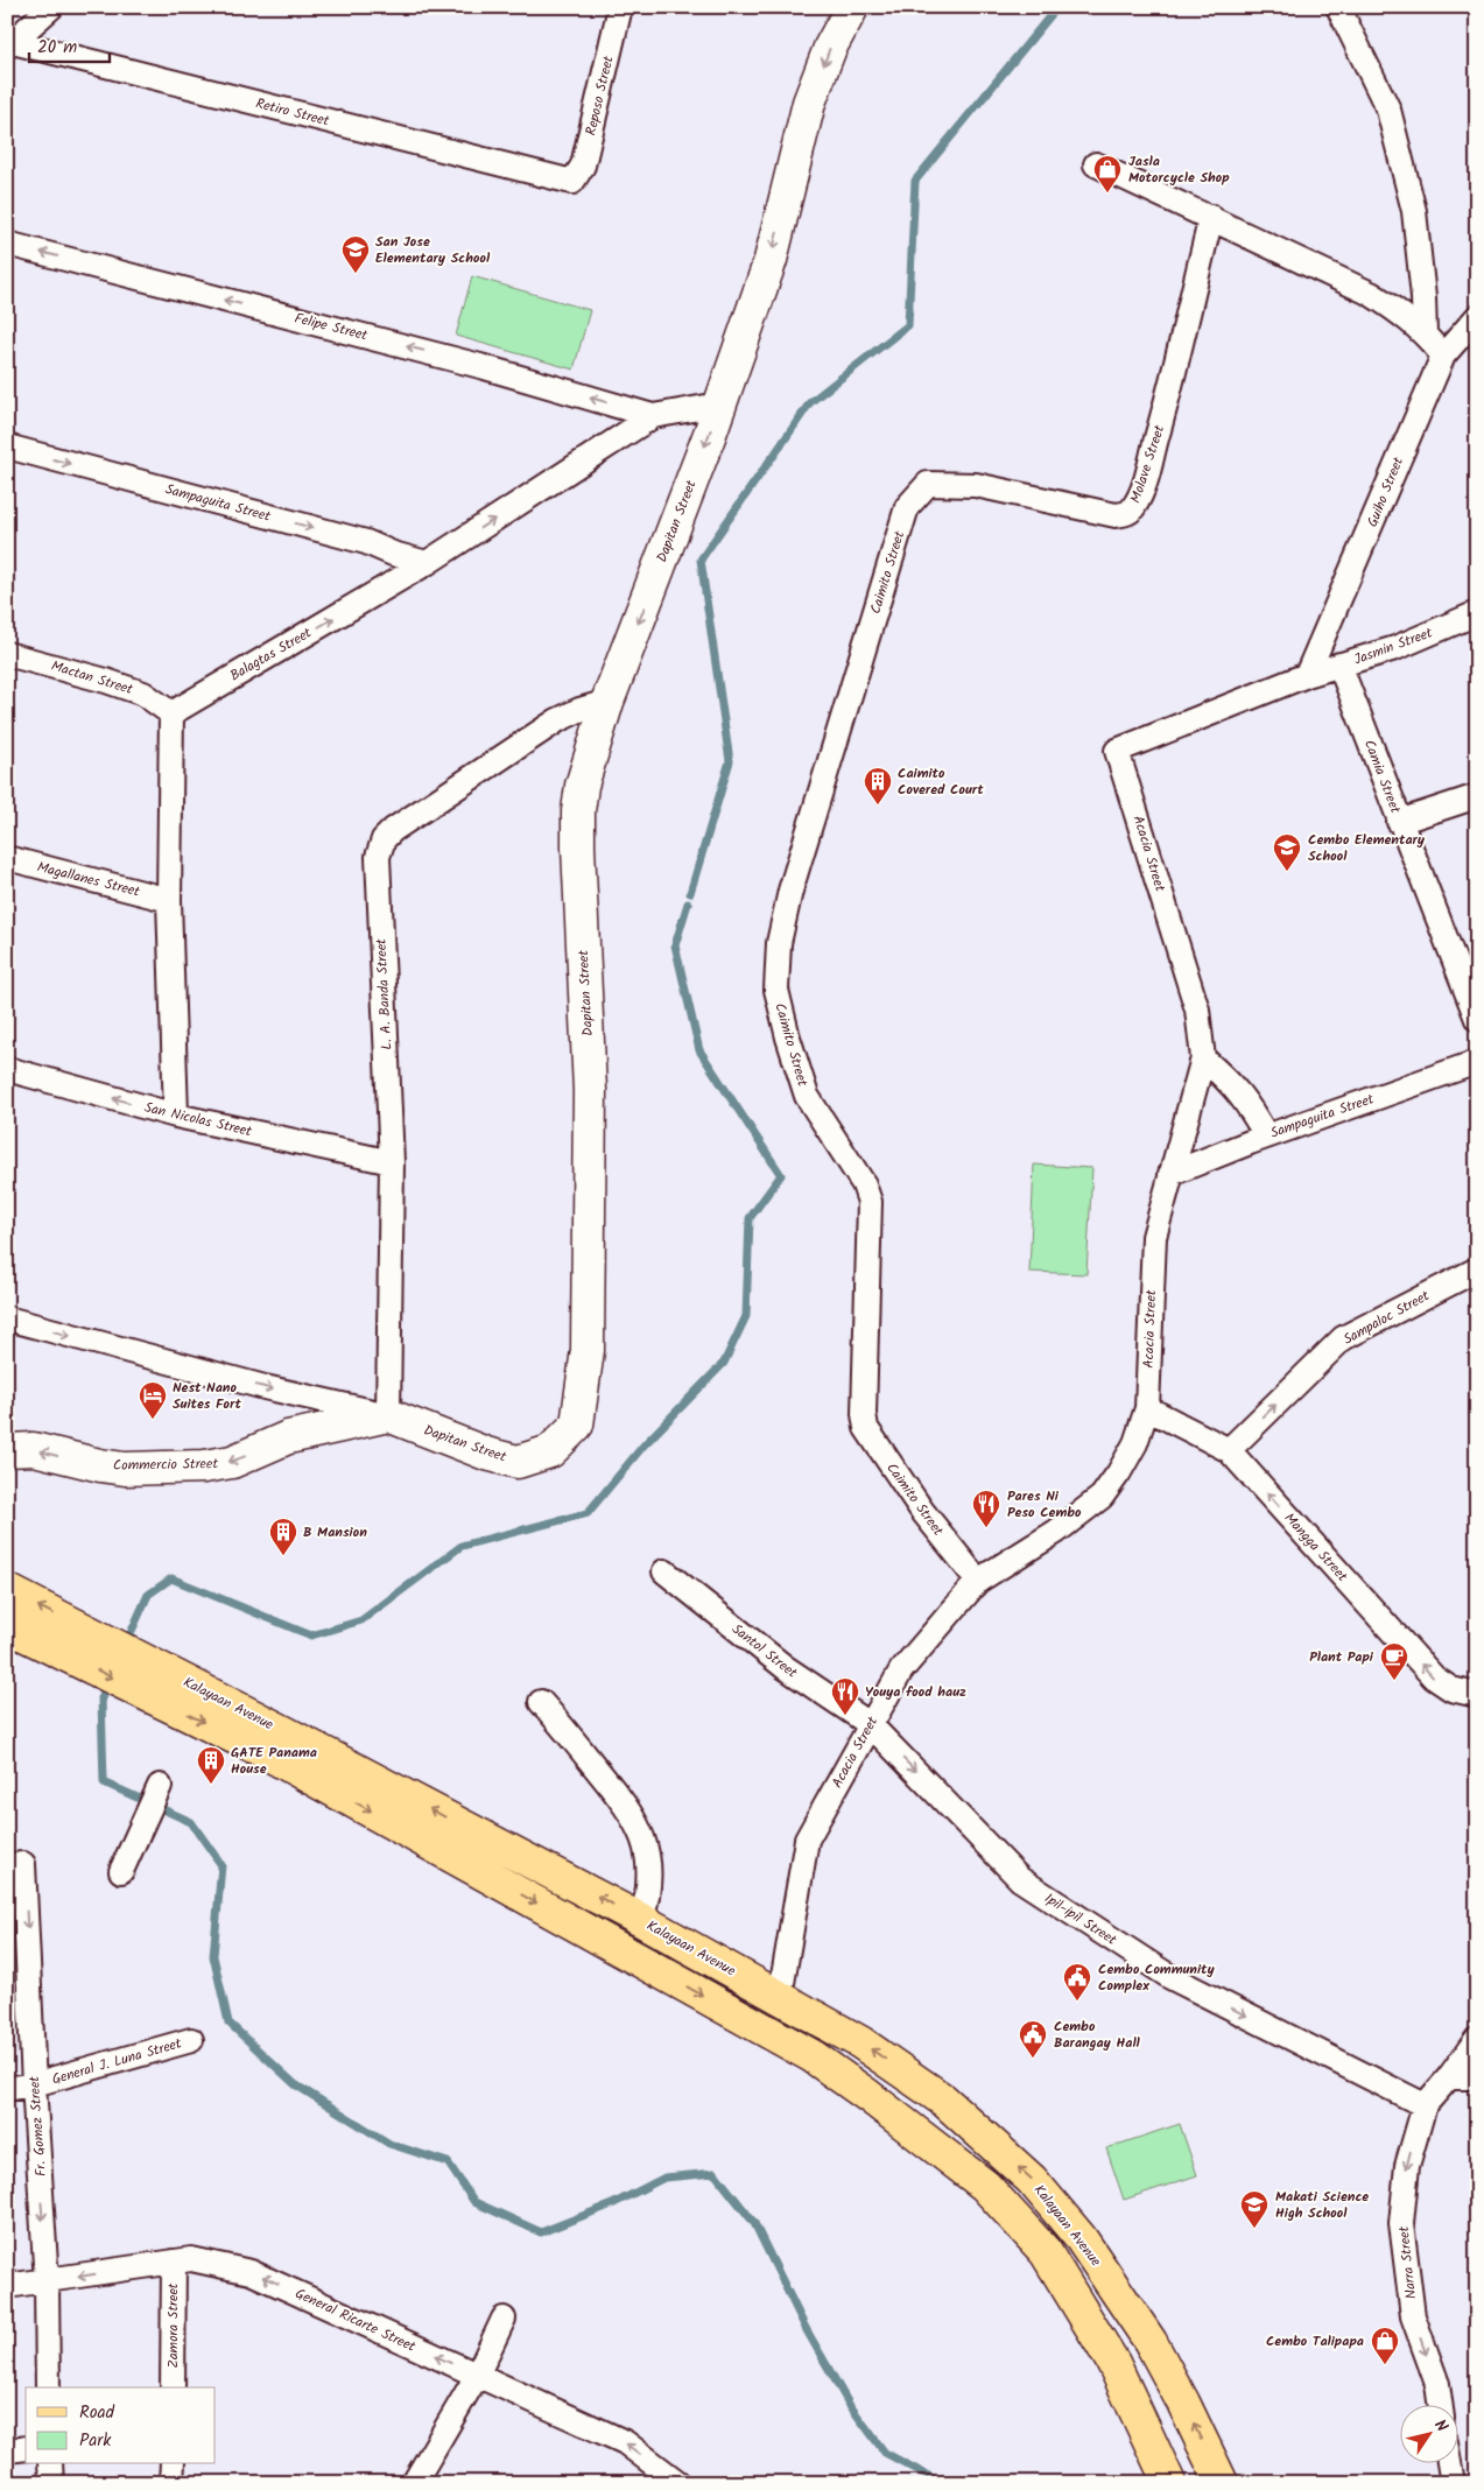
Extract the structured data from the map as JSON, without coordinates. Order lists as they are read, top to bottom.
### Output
{
  "streets": {
    "main road": ["Kalayaan Avenue"],
    "street": [
      "Reposo Street",
      "Retiro Street",
      "Felipe Street",
      "Molave Street",
      "Guiho Street",
      "Sampaguita Street",
      "Dapitan Street",
      "Caimito Street",
      "Jasmin Street",
      "Balagtas Street",
      "Mactan Street",
      "Camia Street",
      "Acacia Street",
      "Magallanes Street",
      "L. A. Banda Street",
      "San Nicolas Street",
      "Sampaloc Street",
      "Commercio Street",
      "Mangga Street",
      "Santol Street",
      "Ipil-ipil Street",
      "General J. Luna Street",
      "Fr. Gomez Street",
      "Narra Street",
      "General Ricarte Street",
      "Zamora Street"
    ]
  },
  "crossings": [
    ["Reposo Street", "Retiro Street"],
    ["Felipe Street", "Balagtas Street"],
    ["Molave Street", "Caimito Street"],
    ["Guiho Street", "Jasmin Street"],
    ["Guiho Street", "Acacia Street"],
    ["Sampaguita Street", "Balagtas Street"],
    ["Sampaguita Street", "Acacia Street"],
    ["Dapitan Street", "Balagtas Street"],
    ["Dapitan Street", "L. A. Banda Street"],
    ["Dapitan Street", "Commercio Street"],
    ["Caimito Street", "Acacia Street"],
    ["Jasmin Street", "Camia Street"],
    ["Jasmin Street", "Acacia Street"],
    ["Balagtas Street", "Mactan Street"],
    ["Acacia Street", "Mangga Street"],
    ["Acacia Street", "Santol Street"],
    ["Acacia Street", "Kalayaan Avenue"],
    ["Acacia Street", "Ipil-ipil Street"],
    ["L. A. Banda Street", "San Nicolas Street"],
    ["L. A. Banda Street", "Commercio Street"],
    ["Sampaloc Street", "Mangga Street"],
    ["Santol Street", "Ipil-ipil Street"],
    ["Ipil-ipil Street", "Narra Street"],
    ["General J. Luna Street", "Fr. Gomez Street"],
    ["Fr. Gomez Street", "General Ricarte Street"],
    ["General Ricarte Street", "Zamora Street"]
  ],
  "one_way": [
    "Felipe Street",
    "Sampaguita Street",
    "Balagtas Street",
    "San Nicolas Street",
    "Sampaloc Street",
    "Commercio Street",
    "Mangga Street",
    "Ipil-ipil Street",
    "Fr. Gomez Street",
    "Narra Street",
    "General Ricarte Street"
  ],
  "places": {
    "shop": ["Jasla Motorcycle Shop", "Cembo Talipapa"],
    "school or university": ["San Jose Elementary School", "Cembo Elementary School", "Makati Science High School"],
    "building": ["Caimito Covered Court", "B Mansion", "GATE Panama House"],
    "hotel": ["Nest Nano Suites Fort"],
    "restaurant": ["Pares Ni Peso Cembo", "Youya food hauz"],
    "cafe": ["Plant Papi"],
    "public building": ["Cembo Community Complex", "Cembo Barangay Hall"]
  },
  "legend": ["Road", "Park"],
  "scale_bar": "20 m",
  "north": "top right"
}
